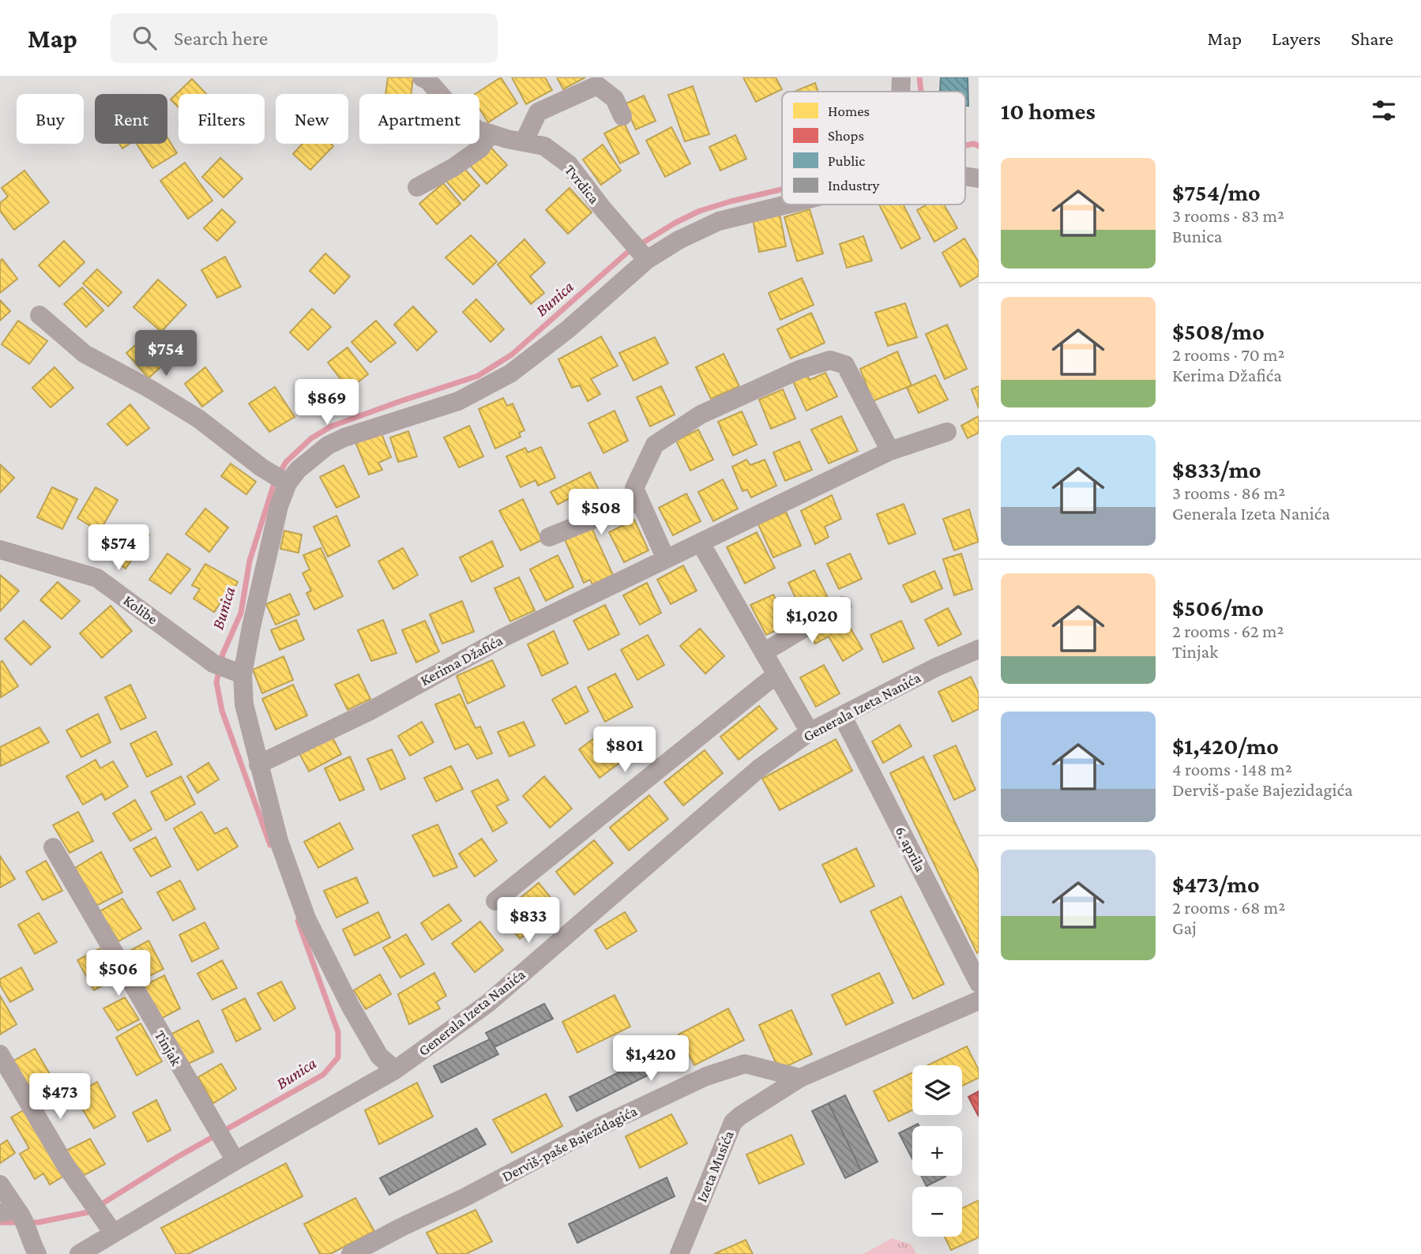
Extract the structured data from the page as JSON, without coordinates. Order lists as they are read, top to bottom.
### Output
{
  "streets": {
    "street": [
      "Tvrdica",
      "Kolibe",
      "Kerima Džafića",
      "Generala Izeta Nanića",
      "6. aprila",
      "Tinjak",
      "Derviš-paše Bajezidagića",
      "Izeta Musića"
    ]
  },
  "crossings": [
    ["Generala Izeta Nanića", "6. aprila"],
    ["Generala Izeta Nanića", "Tinjak"],
    ["Derviš-paše Bajezidagića", "Izeta Musića"]
  ],
  "water": ["Bunica"],
  "legend": [
    "Homes",
    "Shops",
    "Public",
    "Industry"
  ],
  "page": {
    "header": "Map",
    "search": "Search here",
    "nav": ["Map", "Layers", "Share"],
    "heading": "10 homes",
    "chip": [
      "Buy",
      "Rent",
      "Filters",
      "New",
      "Apartment"
    ],
    "list": [
      {
        "name": "$754/mo",
        "note": "3 rooms · 83 m² · Bunica"
      },
      {
        "name": "$508/mo",
        "note": "2 rooms · 70 m² · Kerima Džafića"
      },
      {
        "name": "$833/mo",
        "note": "3 rooms · 86 m² · Generala Izeta Nanića"
      },
      {
        "name": "$506/mo",
        "note": "2 rooms · 62 m² · Tinjak"
      },
      {
        "name": "$1,420/mo",
        "note": "4 rooms · 148 m² · Derviš-paše Bajezidagića"
      },
      {
        "name": "$473/mo",
        "note": "2 rooms · 68 m² · Gaj"
      }
    ],
    "price": [
      "$754",
      "$869",
      "$508",
      "$574",
      "$1,020",
      "$801",
      "$833",
      "$506",
      "$1,420",
      "$473"
    ],
    "map_buttons": ["+", "−"]
  }
}
